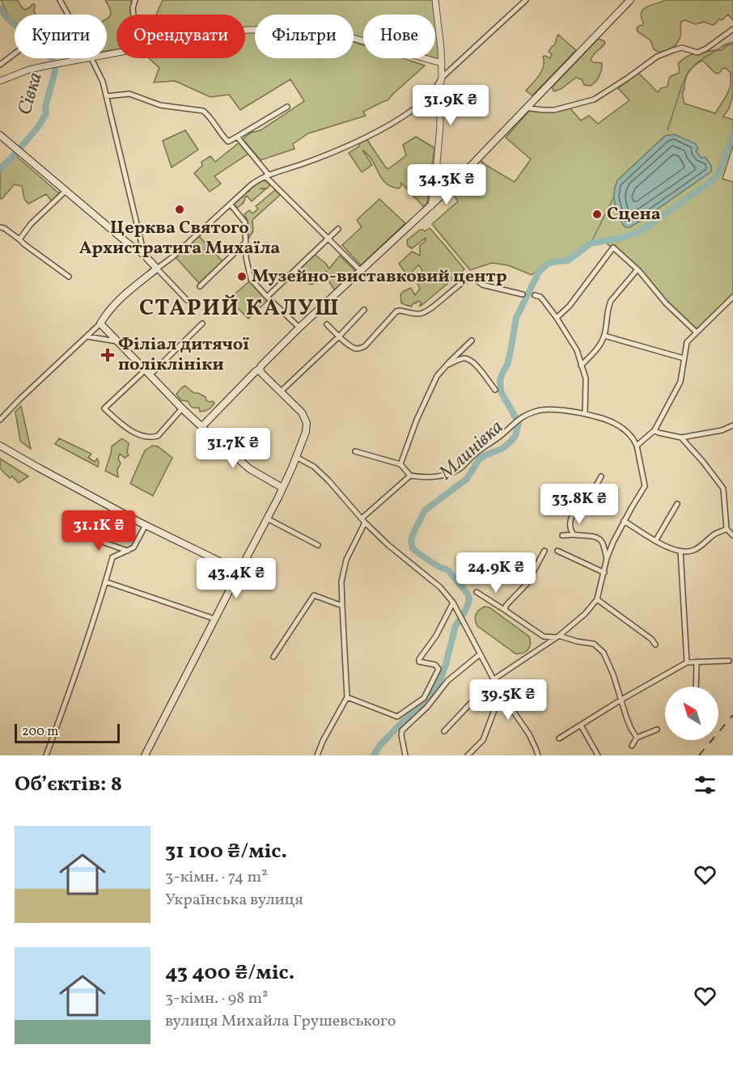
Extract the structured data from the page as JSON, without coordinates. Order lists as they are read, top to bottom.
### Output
{
  "districts": ["СТАРИЙ КАЛУШ"],
  "water": ["Сівка", "Млинівка"],
  "places": {
    "other": ["Церква Святого Архистратига Михаїла", "Сцена", "Музейно-виставковий центр"],
    "health": ["Філіал дитячої поліклініки"]
  },
  "scale_bar": "200 m",
  "north": "top left",
  "page": {
    "chip": [
      "Купити",
      "Орендувати",
      "Фільтри",
      "Нове"
    ],
    "price": [
      "31.9K ₴",
      "34.3K ₴",
      "31.7K ₴",
      "33.8K ₴",
      "31.1K ₴",
      "24.9K ₴",
      "43.4K ₴",
      "39.5K ₴"
    ],
    "scale": "200 m",
    "heading": "Об’єктів: 8",
    "list": [
      {
        "name": "31 100 ₴/міс.",
        "note": "3-кімн. · 74 m² · Українська вулиця"
      },
      {
        "name": "43 400 ₴/міс.",
        "note": "3-кімн. · 98 m² · вулиця Михайла Грушевського"
      }
    ]
  }
}
